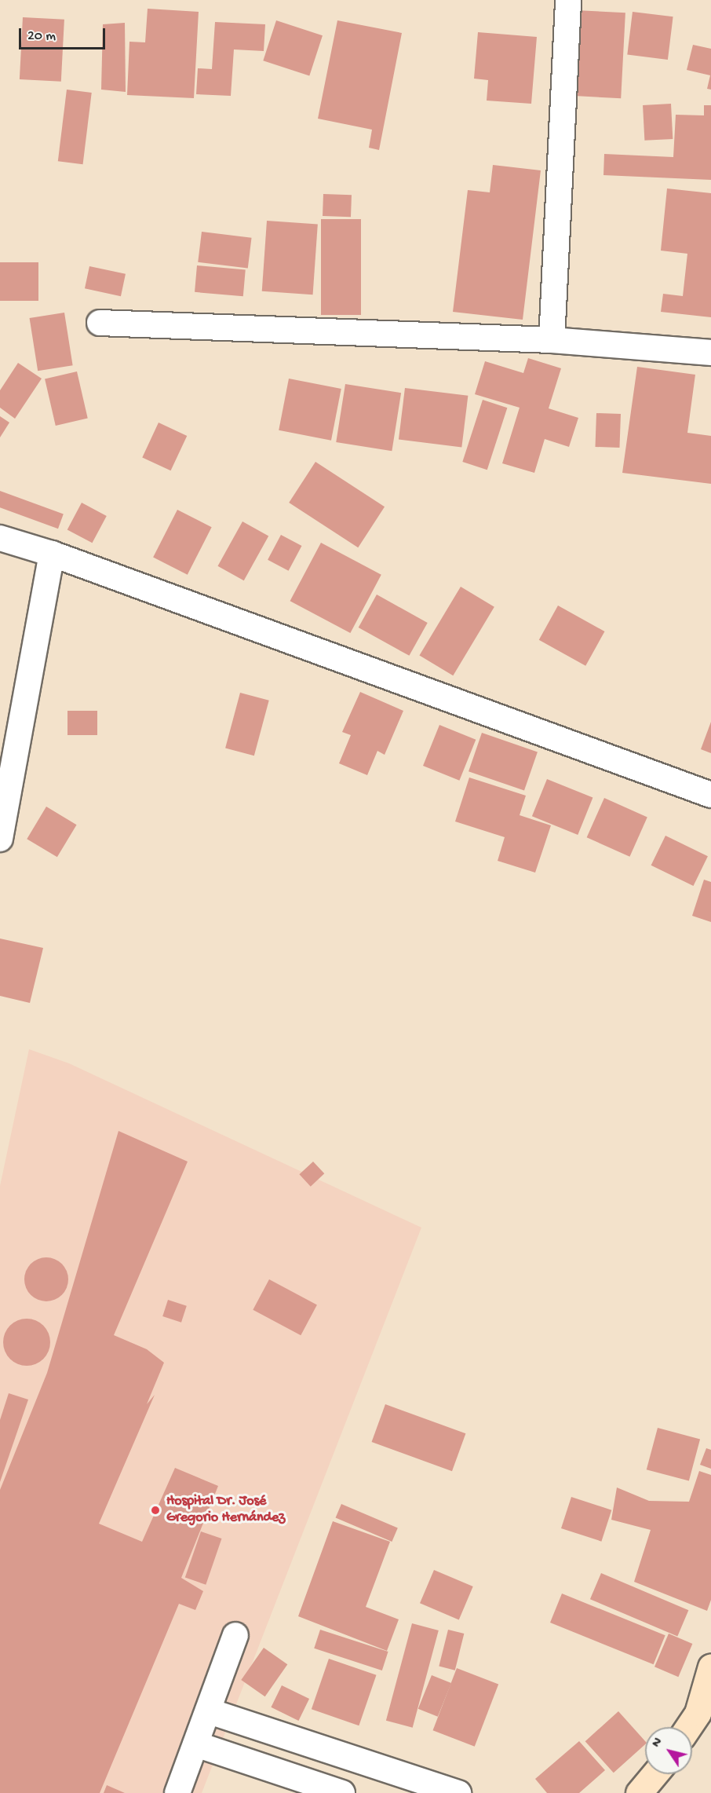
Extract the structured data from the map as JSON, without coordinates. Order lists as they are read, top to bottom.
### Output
{
  "places": ["Hospital Dr. José Gregorio Hernández"],
  "scale_bar": "20 m",
  "north": "top left"
}
